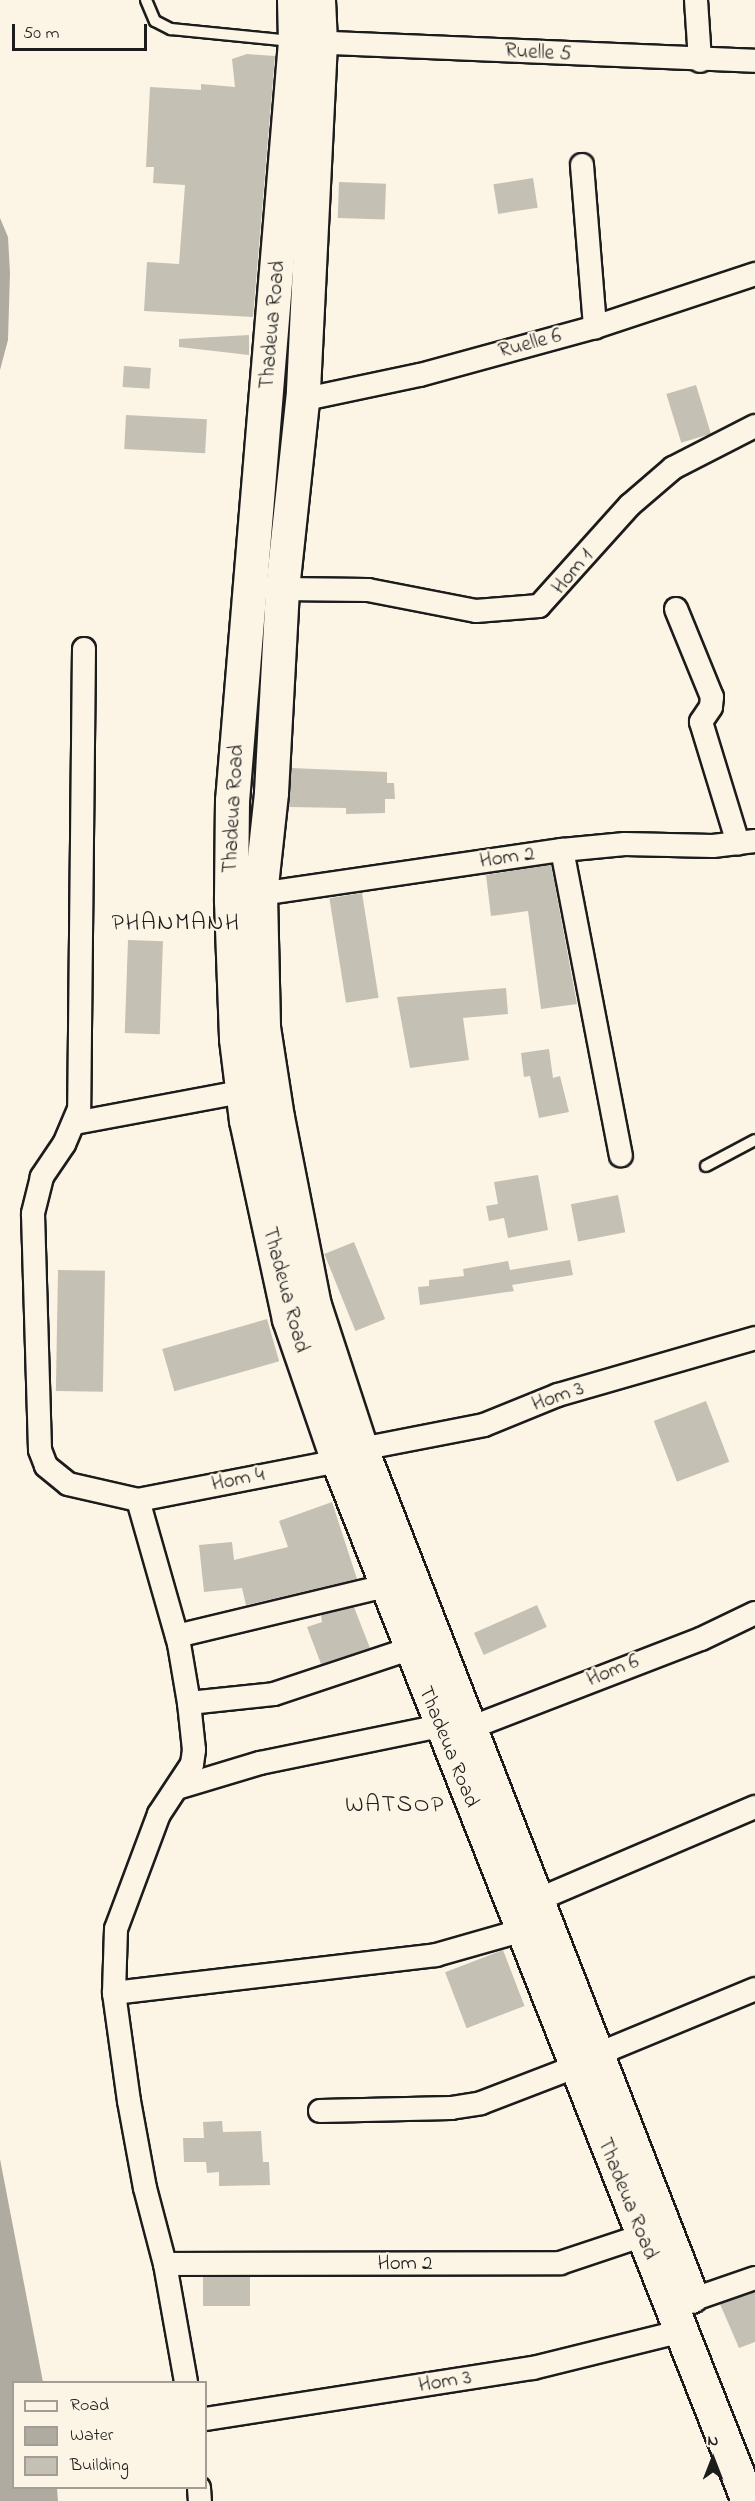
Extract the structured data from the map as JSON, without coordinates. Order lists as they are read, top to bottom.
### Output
{
  "streets": {
    "main road": ["Thadeua Road"],
    "street": [
      "Ruelle 5",
      "Ruelle 6",
      "Hom 1",
      "Hom 2",
      "Hom 3",
      "Hom 4",
      "Hom 6"
    ]
  },
  "crossings": [
    ["Ruelle 5", "Thadeua Road"],
    ["Thadeua Road", "Ruelle 6"],
    ["Thadeua Road", "Hom 1"],
    ["Thadeua Road", "Hom 2"],
    ["Thadeua Road", "Hom 3"],
    ["Thadeua Road", "Hom 4"],
    ["Thadeua Road", "Hom 6"],
    ["Hom 3", "Hom 4"]
  ],
  "districts": ["PHANMANH", "WATSOP"],
  "legend": ["Road", "Water", "Building"],
  "scale_bar": "50 m",
  "north": "top"
}
